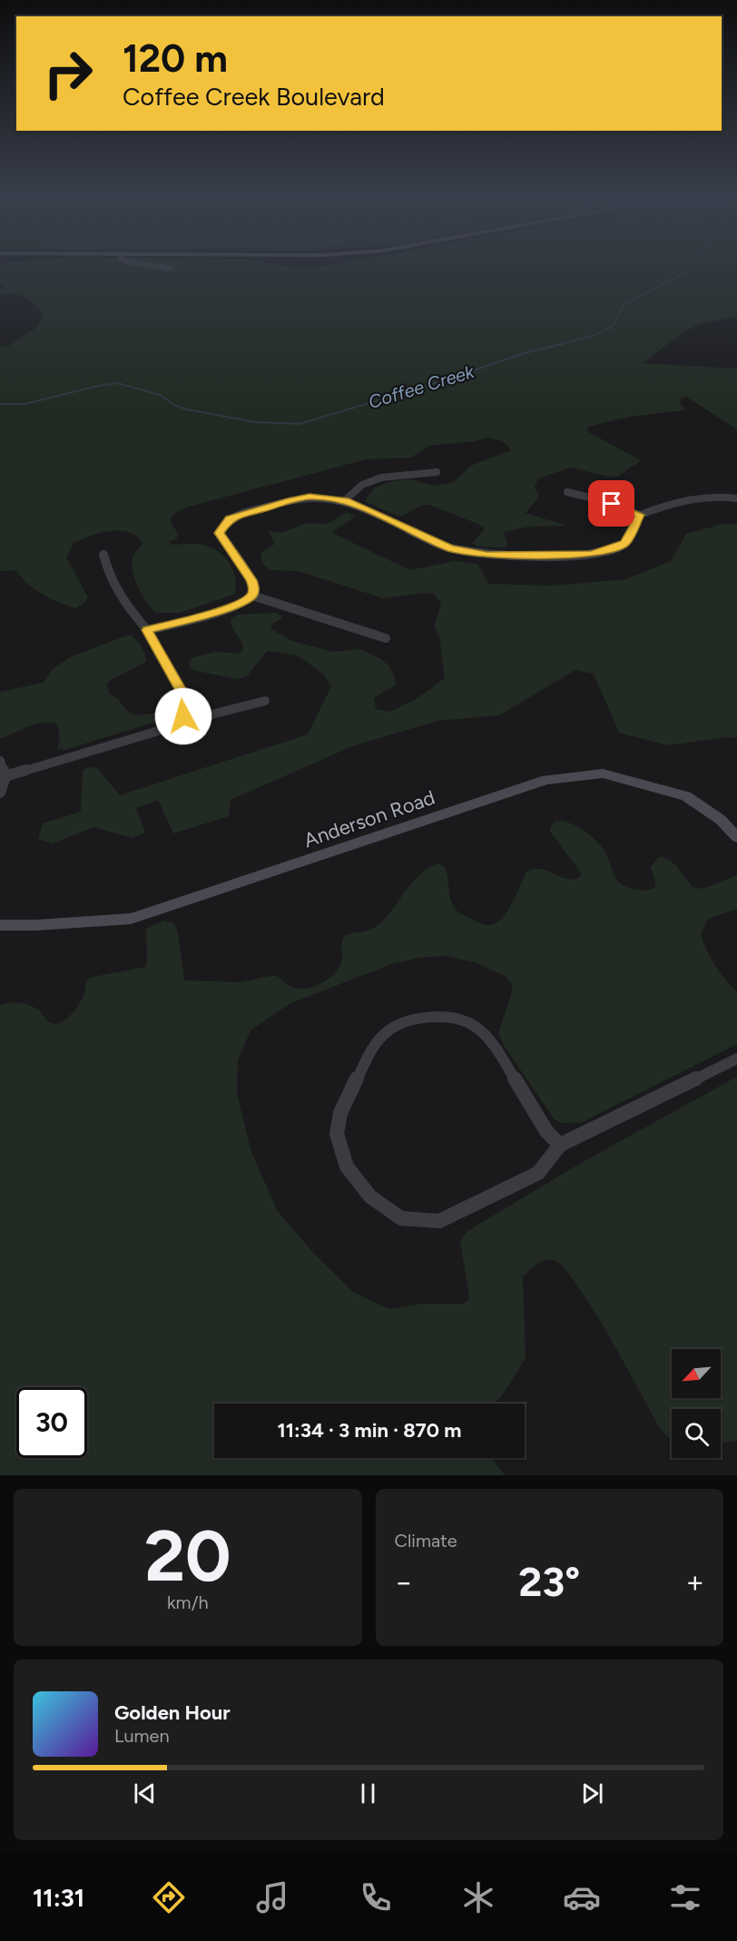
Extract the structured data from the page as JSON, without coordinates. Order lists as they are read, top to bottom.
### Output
{
  "streets": {
    "main road": ["Anderson Road"]
  },
  "water": ["Coffee Creek"],
  "north": "bottom left",
  "page": {
    "turn": ["120 m", "Coffee Creek Boulevard"],
    "limit": "30",
    "trip": "11:34 · 3 min · 870 m",
    "tile": [
      ["20", "km/h"],
      "Climate"
    ],
    "heat": ["−", "23°", "+"],
    "song": ["Golden Hour", "Lumen"],
    "tabs": "11:31"
  }
}
